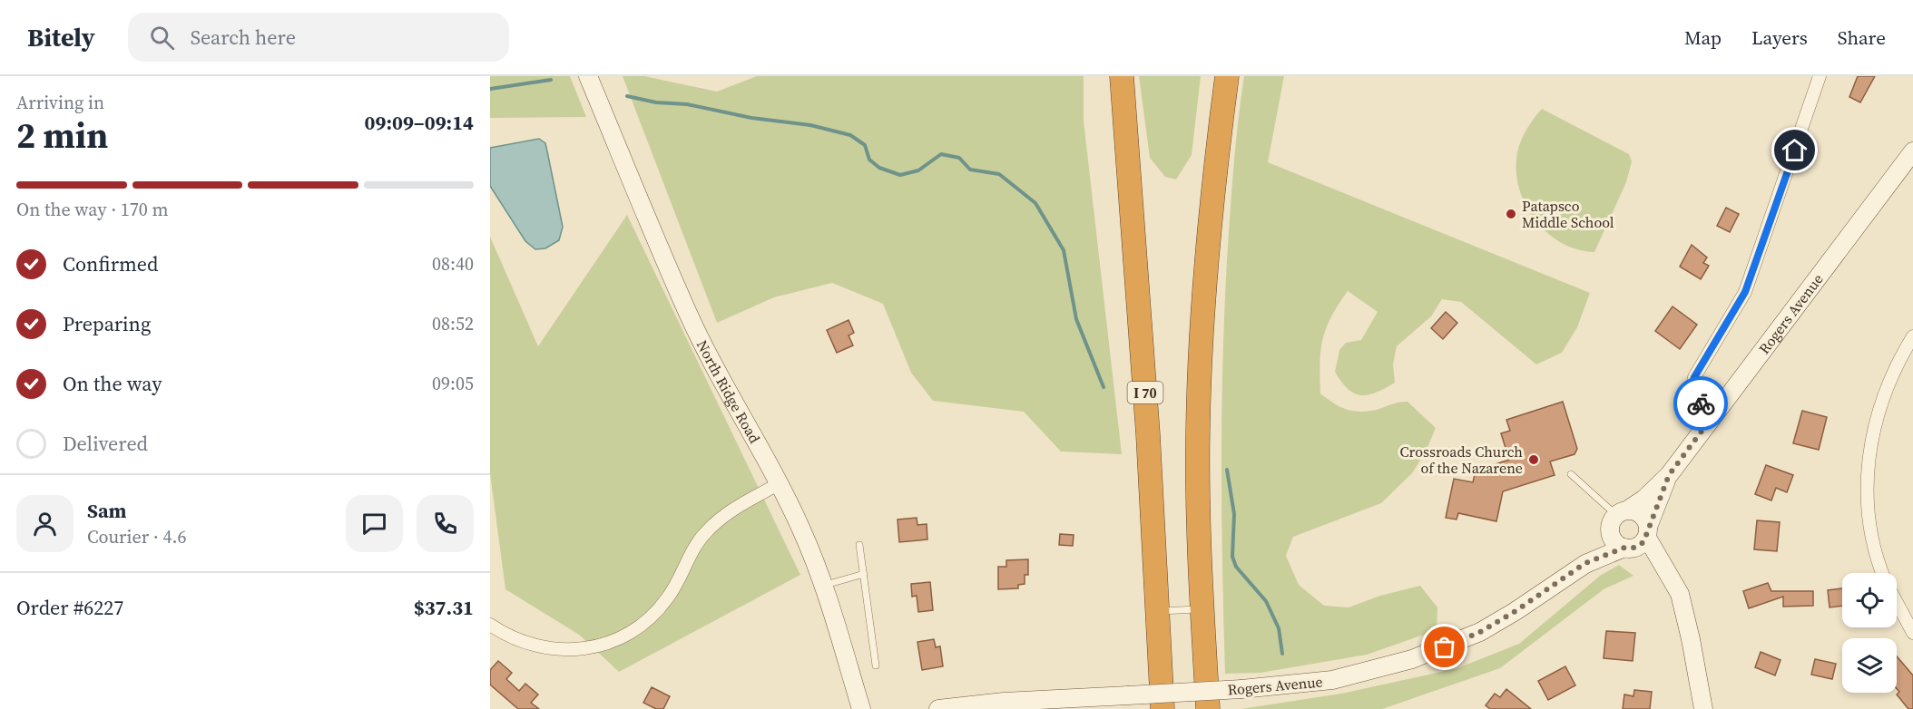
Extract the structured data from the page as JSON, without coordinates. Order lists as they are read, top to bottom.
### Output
{
  "streets": {
    "highway": ["I 70"],
    "main road": ["Rogers Avenue", "North Ridge Road"]
  },
  "places": ["Patapsco Middle School", "Crossroads Church of the Nazarene"],
  "page": {
    "header": "Bitely",
    "search": "Search here",
    "nav": ["Map", "Layers", "Share"],
    "heading": ["2 min", "Arriving in", "09:09–09:14"],
    "panel": [
      "Sam",
      "Courier · 4.6",
      "Order #6227",
      "$37.31"
    ],
    "bar": "On the way · 170 m",
    "list": [
      ["Confirmed", "08:40"],
      ["Preparing", "08:52"],
      ["On the way", "09:05"],
      "Delivered"
    ]
  }
}
